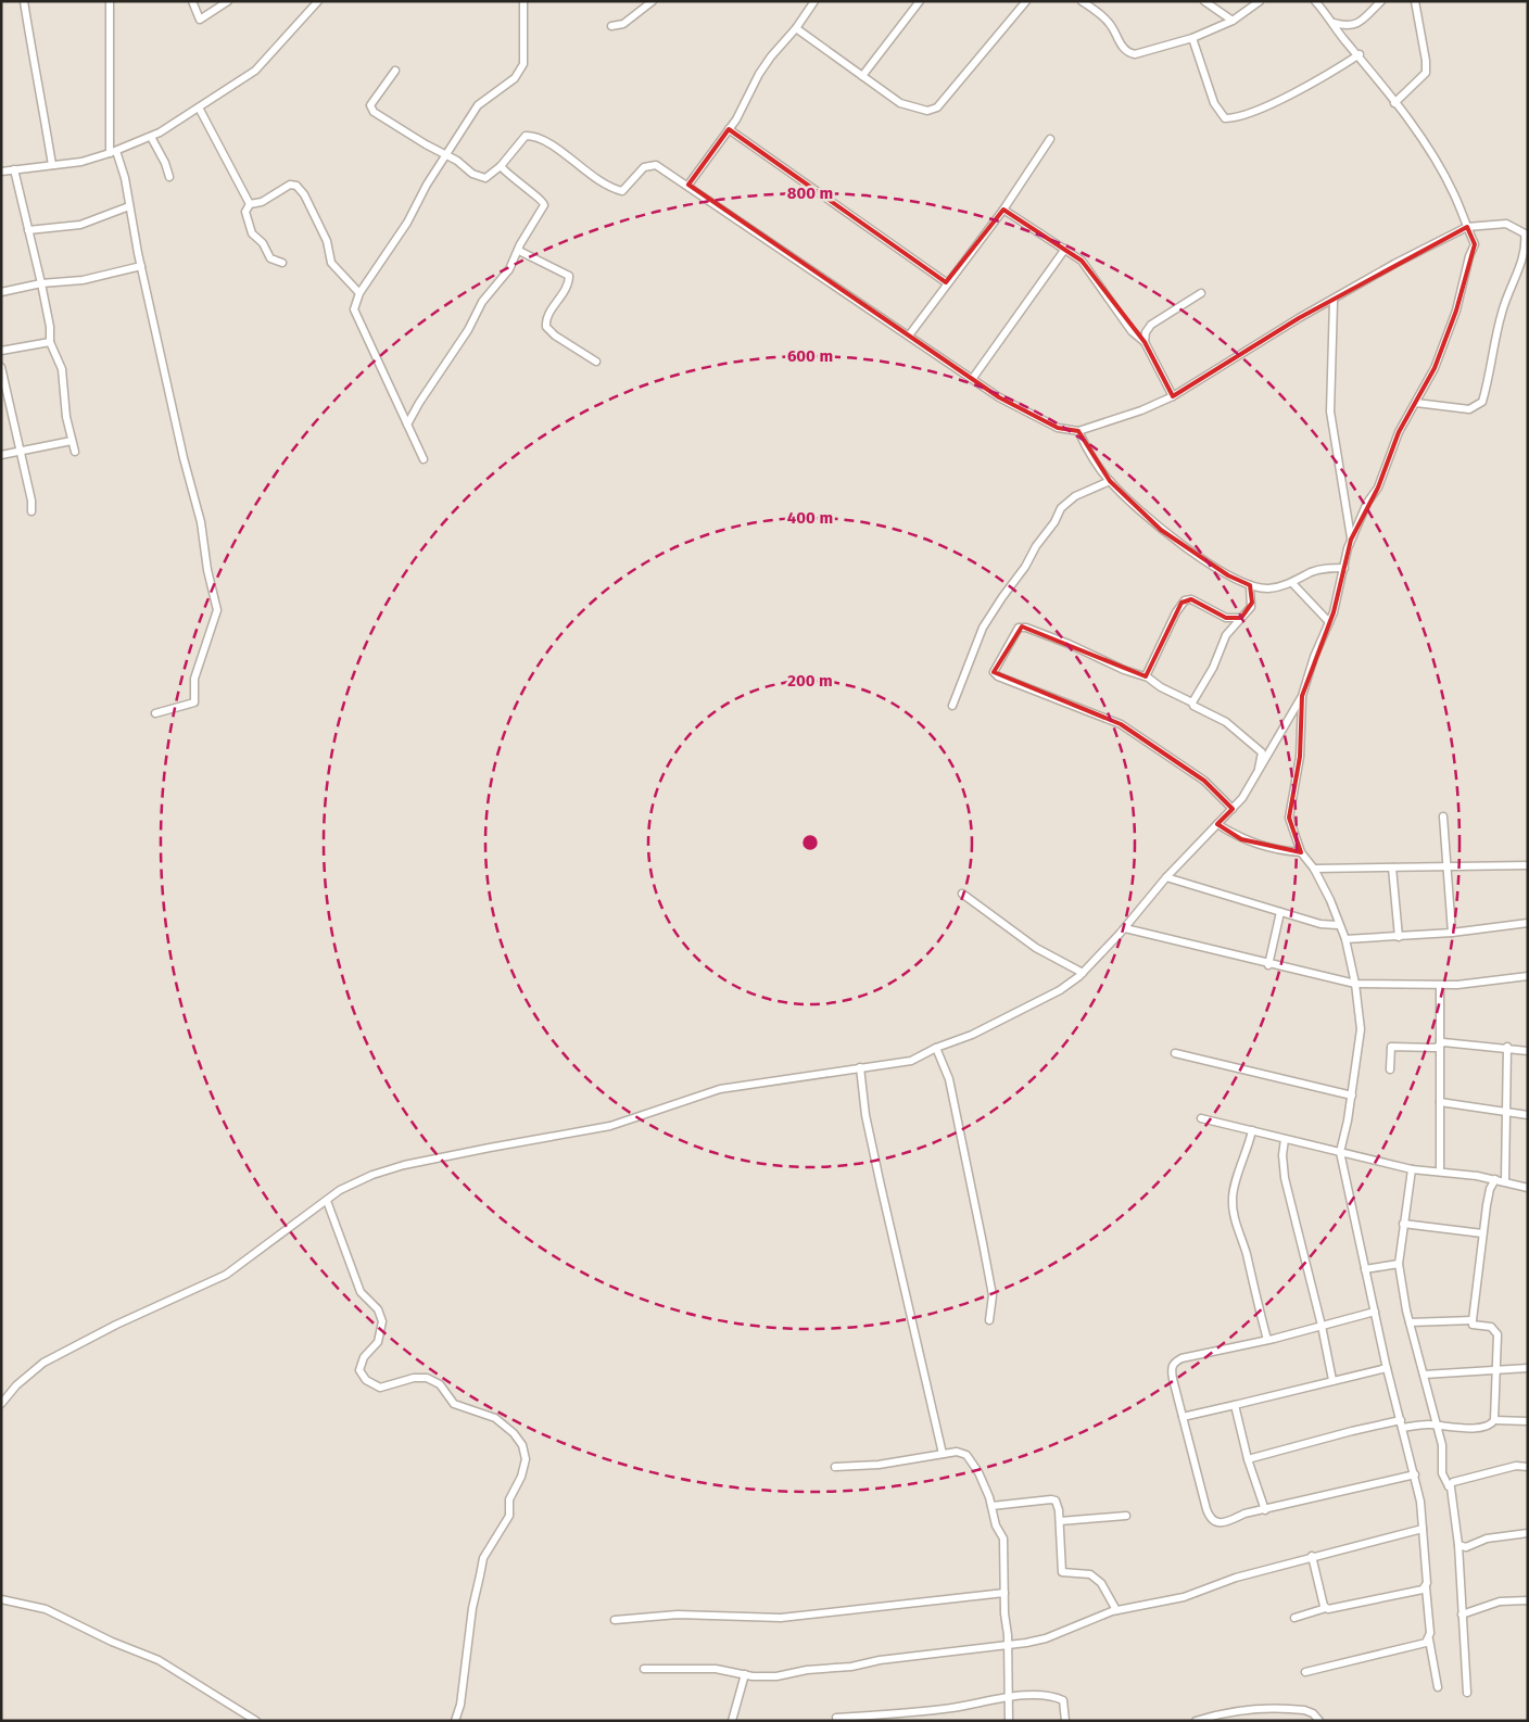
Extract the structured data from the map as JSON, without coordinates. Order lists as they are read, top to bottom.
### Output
{
  "rings": [
    "800 m",
    "600 m",
    "400 m",
    "200 m"
  ]
}
